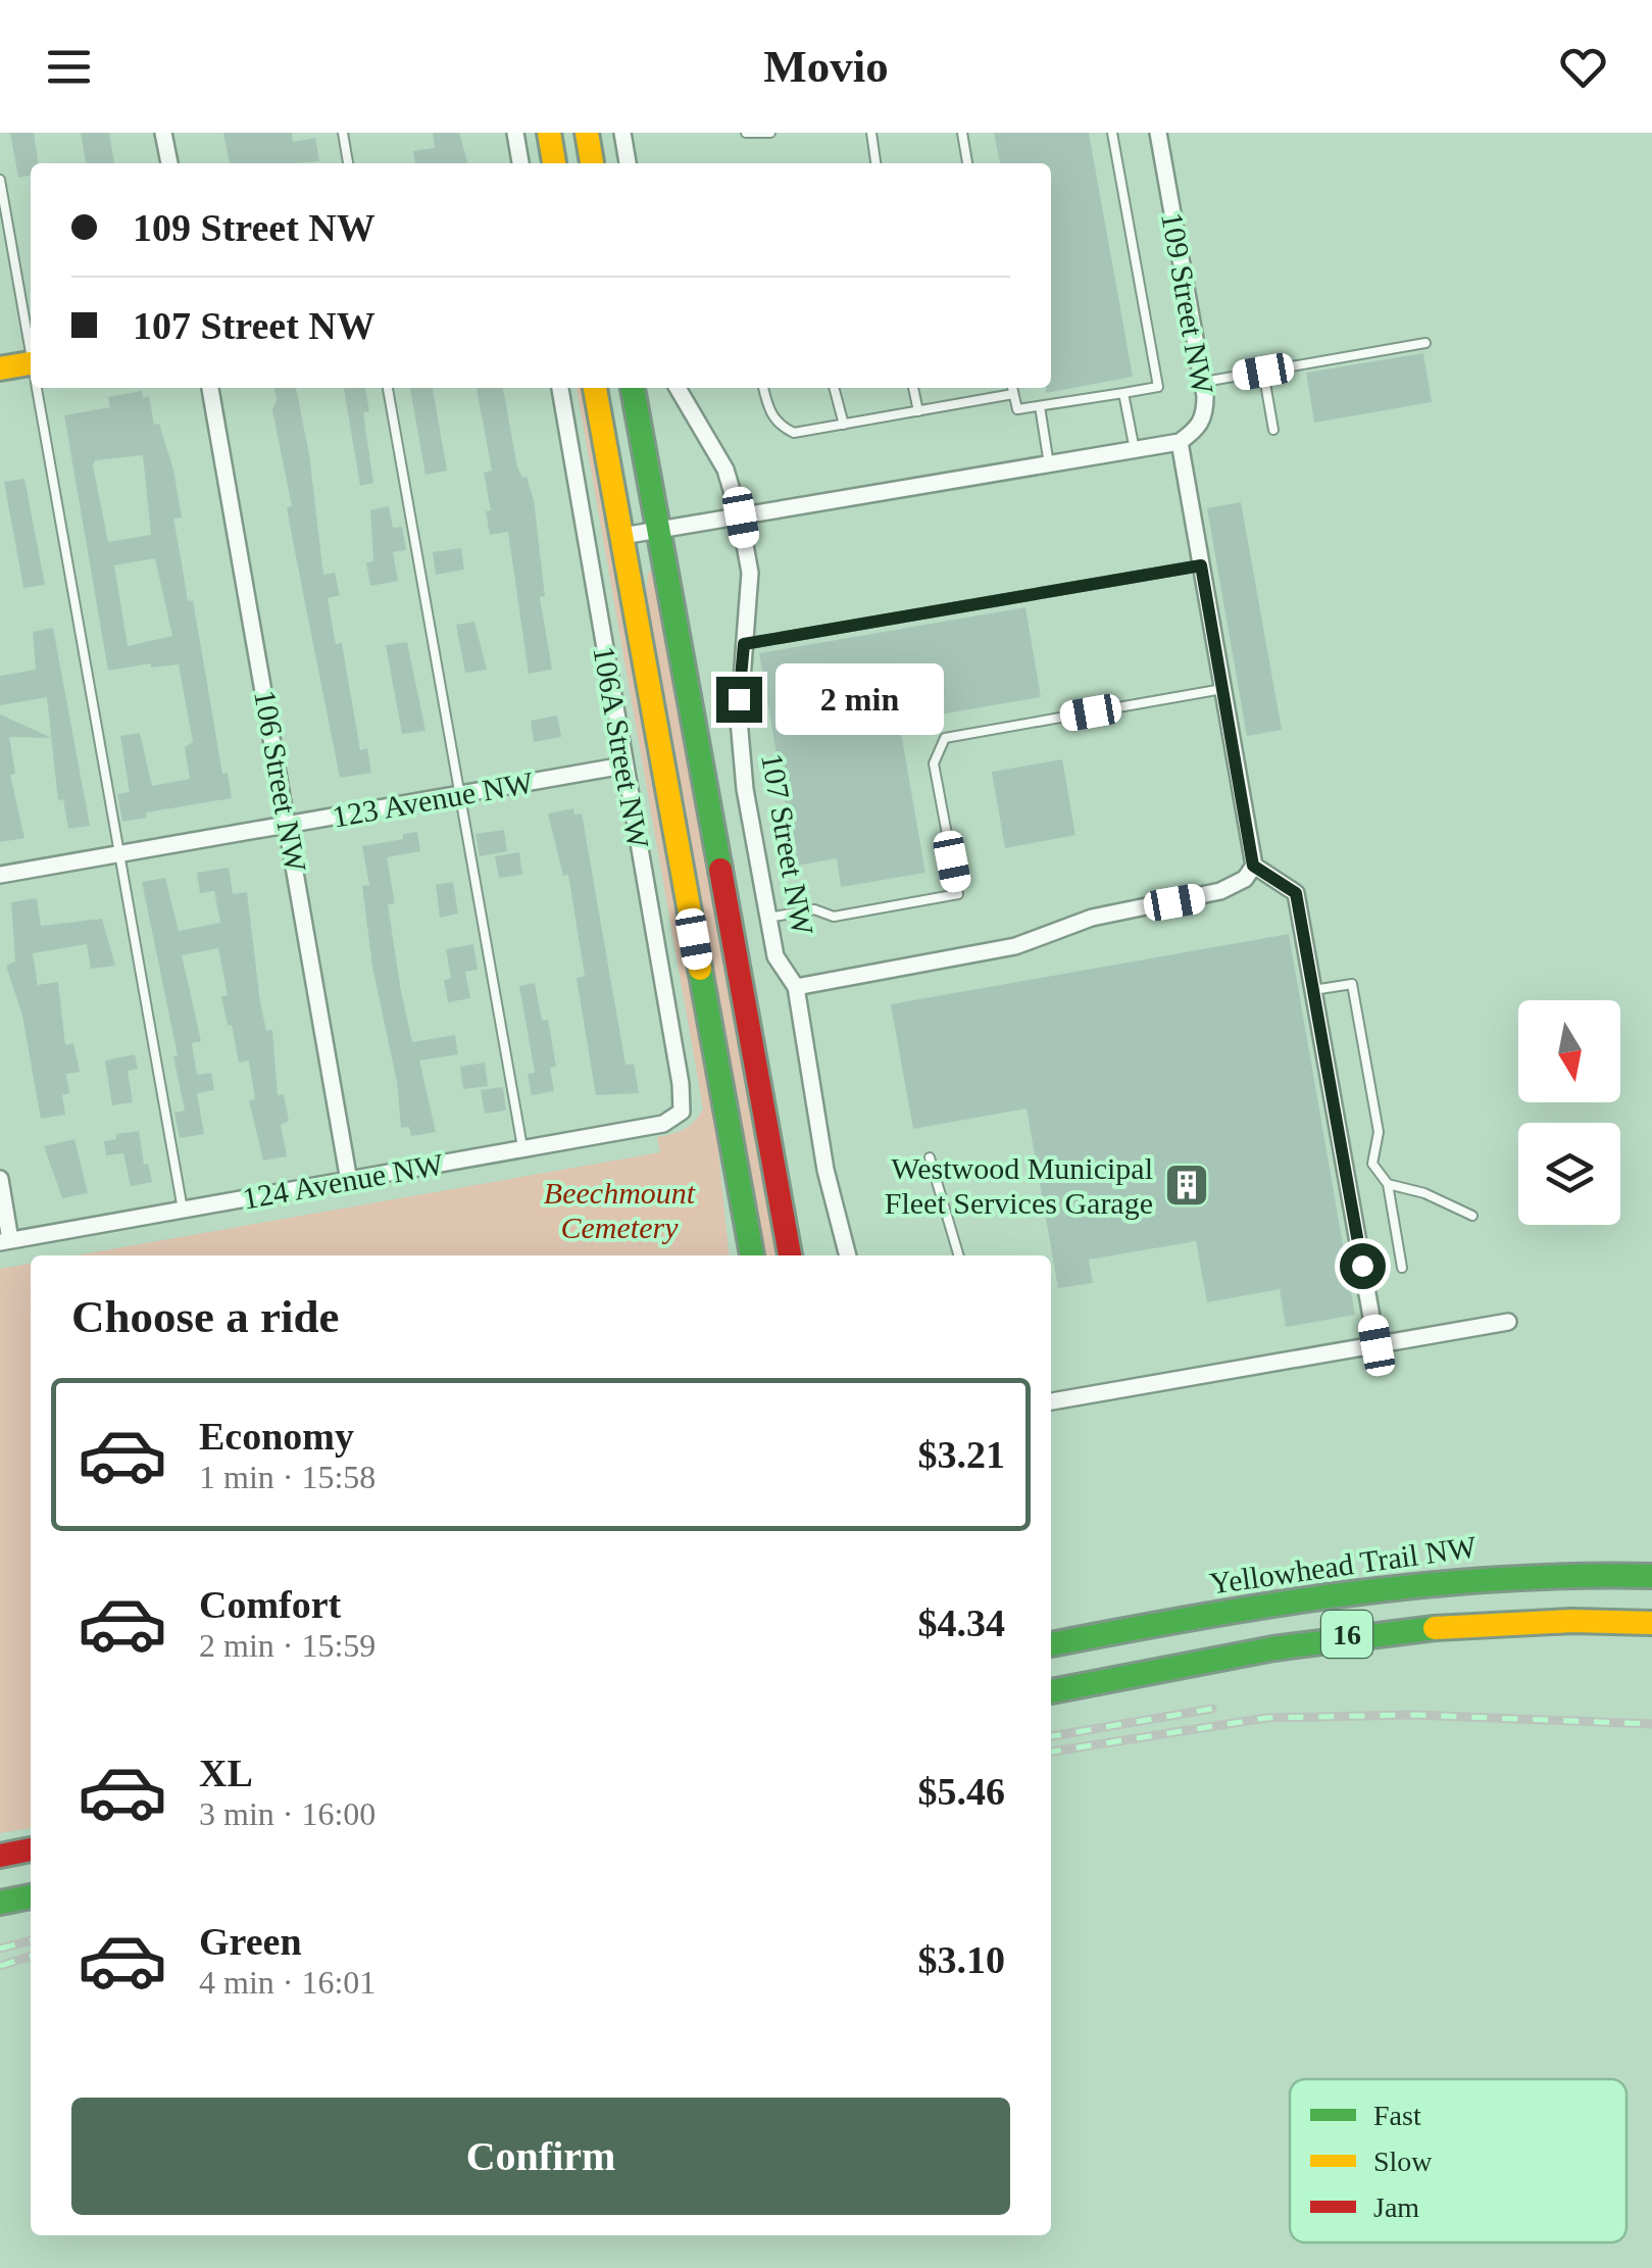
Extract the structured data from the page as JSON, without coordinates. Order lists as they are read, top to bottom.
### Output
{
  "streets": {
    "main road": ["Yellowhead Trail NW", "16"],
    "street": [
      "109 Street NW",
      "106A Street NW",
      "106 Street NW",
      "123 Avenue NW",
      "107 Street NW",
      "124 Avenue NW"
    ]
  },
  "crossings": [
    ["106A Street NW", "123 Avenue NW"],
    ["106A Street NW", "124 Avenue NW"],
    ["106 Street NW", "123 Avenue NW"],
    ["106 Street NW", "124 Avenue NW"]
  ],
  "parks": ["Beechmount Cemetery"],
  "places": {
    "building": ["Westwood Municipal Fleet Services Garage"]
  },
  "legend": ["Fast", "Slow", "Jam"],
  "north": "bottom",
  "page": {
    "header": "Movio",
    "banner": ["109 Street NW", "107 Street NW"],
    "bubble": "2 min",
    "heading": "Choose a ride",
    "list": [
      {
        "name": "Economy",
        "note": "1 min · 15:58",
        "value": "$3.21"
      },
      {
        "name": "Comfort",
        "note": "2 min · 15:59",
        "value": "$4.34"
      },
      {
        "name": "XL",
        "note": "3 min · 16:00",
        "value": "$5.46"
      },
      {
        "name": "Green",
        "note": "4 min · 16:01",
        "value": "$3.10"
      }
    ],
    "buttons": "Confirm"
  }
}
